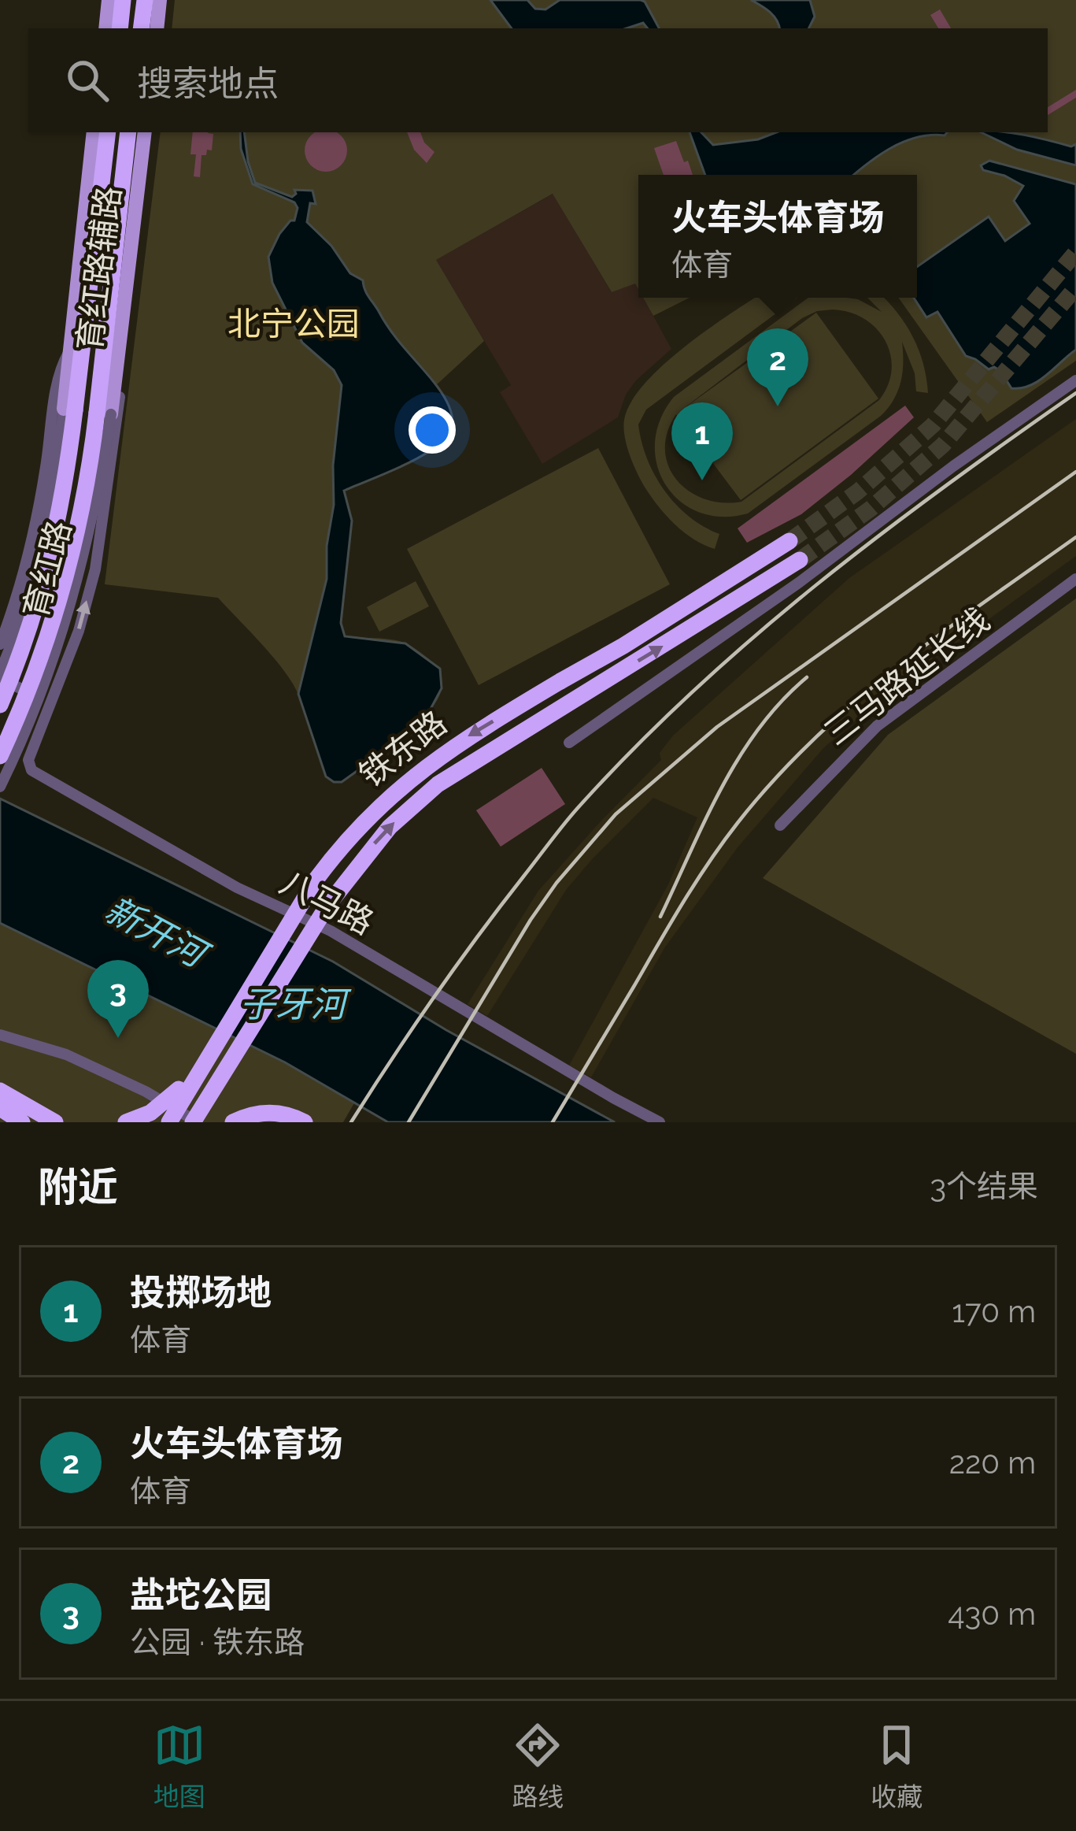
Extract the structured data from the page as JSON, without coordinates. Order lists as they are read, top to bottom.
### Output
{
  "streets": {
    "highway": ["育红路", "铁东路"],
    "main road": ["育红路辅路"],
    "street": ["三马路延长线", "八马路"]
  },
  "crossings": [
    ["育红路辅路", "育红路"],
    ["育红路辅路", "八马路"]
  ],
  "water": ["新开河", "子牙河"],
  "parks": ["北宁公园"],
  "page": {
    "search": "搜索地点",
    "popup": ["火车头体育场", "体育"],
    "pins": ["2", "1", "3"],
    "heading": ["附近", "3个结果"],
    "list": [
      {
        "mark": "1",
        "name": "投掷场地",
        "note": "体育",
        "value": "170 m"
      },
      {
        "mark": "2",
        "name": "火车头体育场",
        "note": "体育",
        "value": "220 m"
      },
      {
        "mark": "3",
        "name": "盐坨公园",
        "note": "公园 · 铁东路",
        "value": "430 m"
      }
    ],
    "nav": ["地图", "路线", "收藏"]
  }
}
